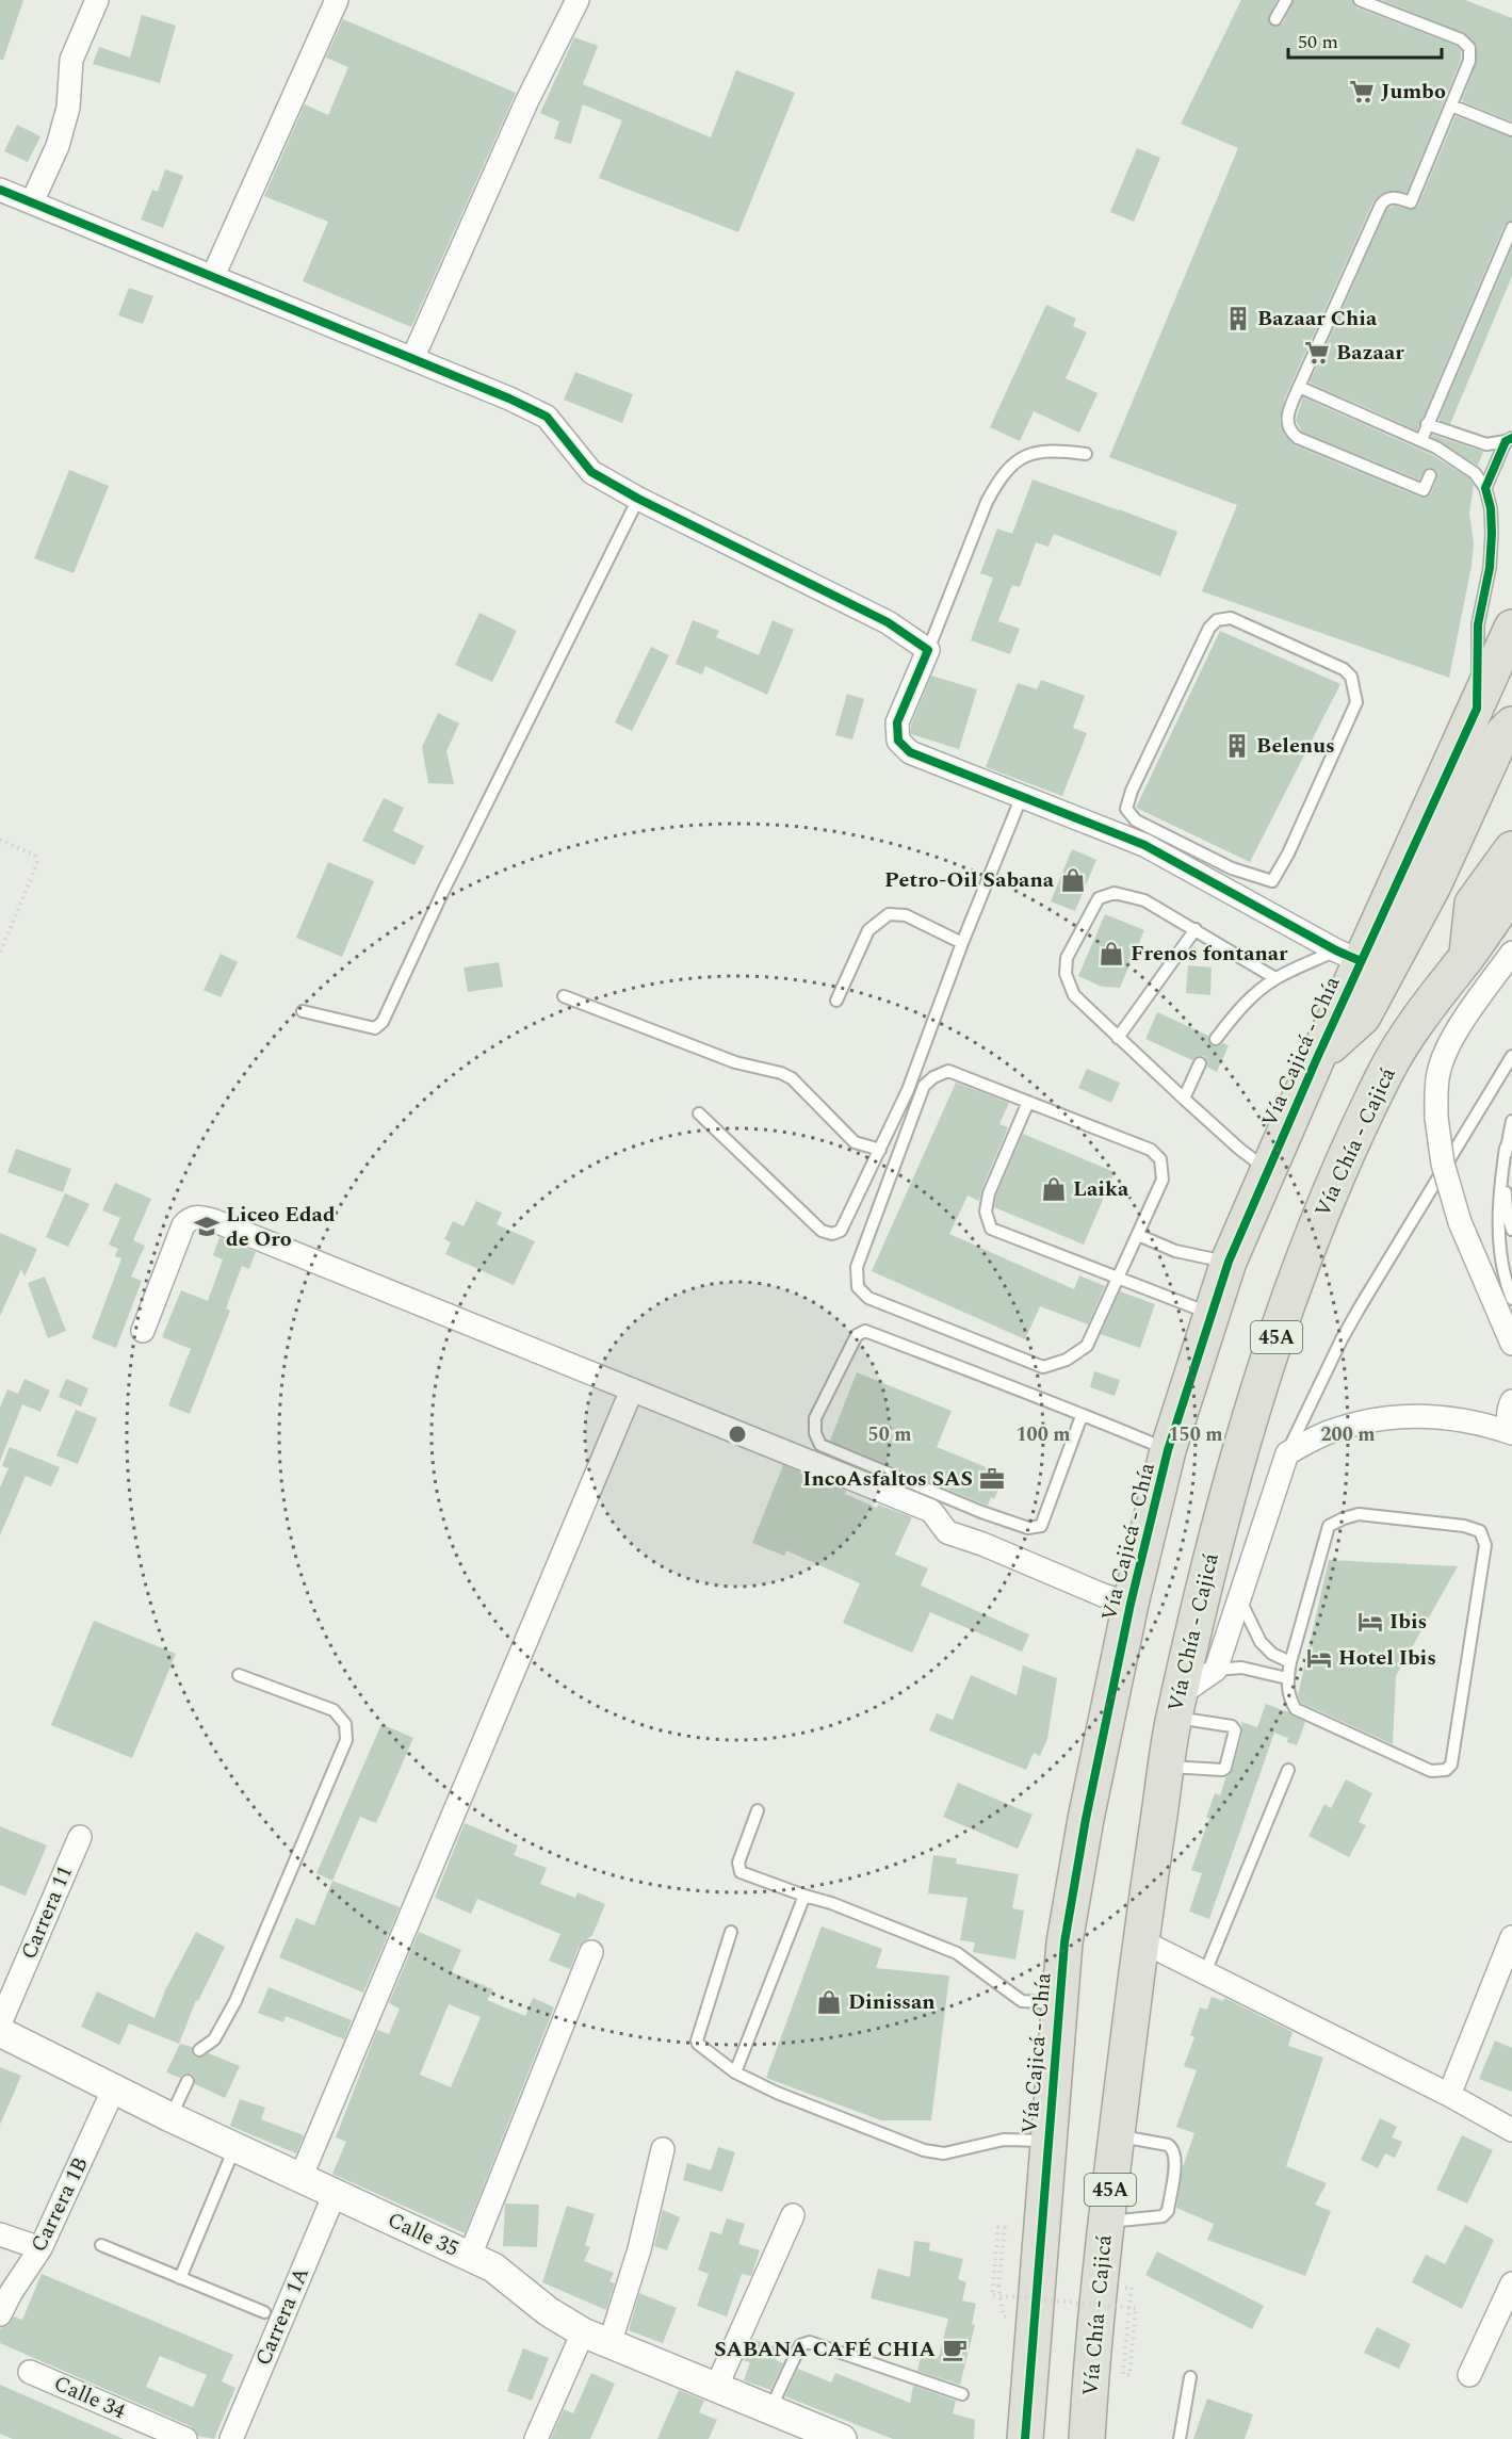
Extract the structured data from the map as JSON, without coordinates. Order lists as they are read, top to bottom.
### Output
{
  "streets": {
    "highway": ["Vía Cajicá - Chía", "Vía Chía - Cajicá", "45A"],
    "street": [
      "Carrera 11",
      "Carrera 1B",
      "Calle 35",
      "Carrera 1A",
      "Calle 34"
    ]
  },
  "crossings": [
    ["Carrera 1B", "Calle 35"],
    ["Calle 35", "Carrera 1A"]
  ],
  "places": {
    "supermarket": ["Jumbo", "Bazaar"],
    "building": ["Bazaar Chia", "Belenus"],
    "shop": [
      "Petro-Oil Sabana",
      "Frenos fontanar",
      "Laika",
      "Dinissan"
    ],
    "school or university": ["Liceo Edad de Oro"],
    "office": ["IncoAsfaltos SAS"],
    "hotel": ["Ibis", "Hotel Ibis"],
    "cafe": ["SABANA CAFÉ CHIA"]
  },
  "scale_bar": "50 m",
  "rings": [
    "50 m",
    "100 m",
    "150 m",
    "200 m"
  ]
}
